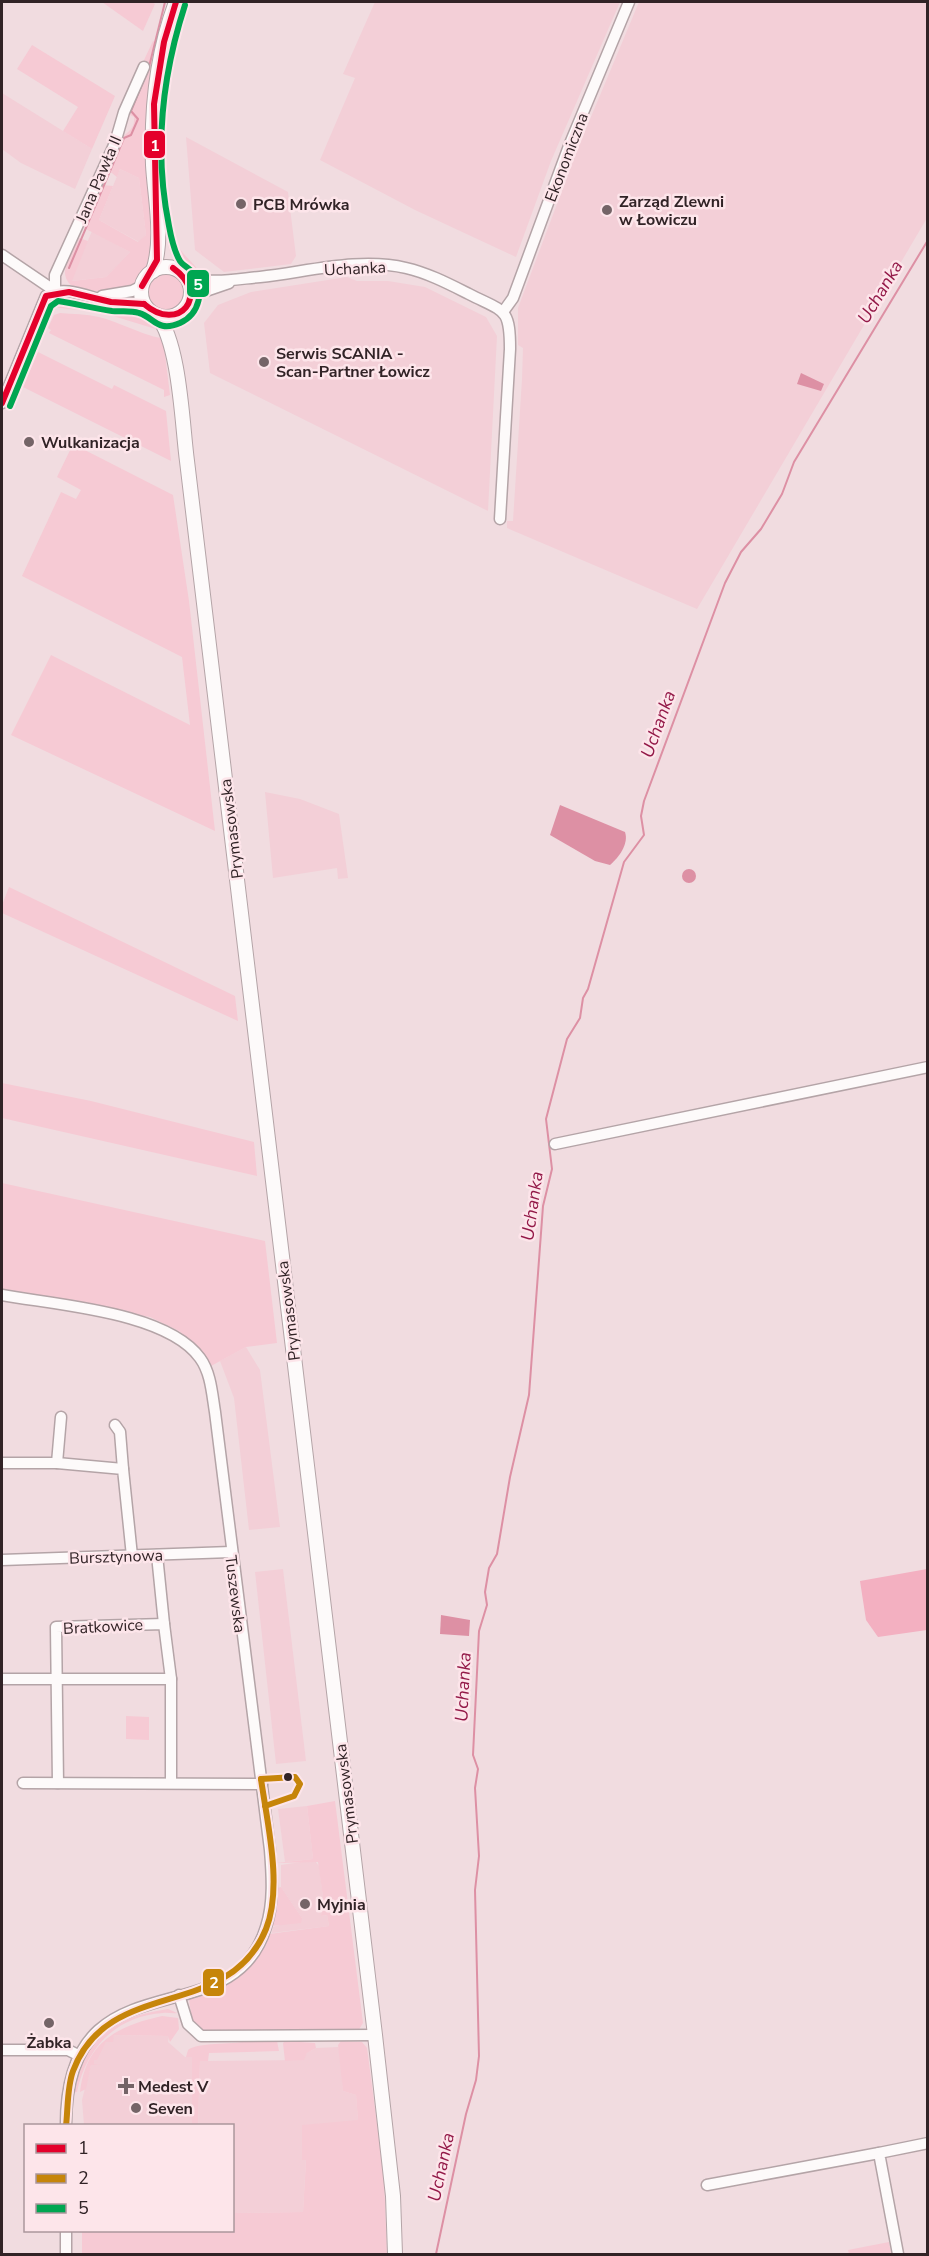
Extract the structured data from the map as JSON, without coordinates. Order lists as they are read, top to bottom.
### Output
{
  "streets": {
    "main road": ["Prymasowska"],
    "street": [
      "Ekonomiczna",
      "Jana Pawła II",
      "Uchanka",
      "Bursztynowa",
      "Tuszewska",
      "Bratkowice"
    ]
  },
  "crossings": [
    ["Ekonomiczna", "Uchanka"],
    ["Uchanka", "Prymasowska"],
    ["Bursztynowa", "Tuszewska"],
    ["Bursztynowa", "Bratkowice"]
  ],
  "water": ["Uchanka"],
  "places": {
    "other": [
      "PCB Mrówka",
      "Zarząd Zlewni w Łowiczu",
      "Serwis SCANIA - Scan-Partner Łowicz",
      "Wulkanizacja",
      "Myjnia",
      "Żabka",
      "Seven"
    ],
    "health": ["Medest V"]
  },
  "lines": ["transit line 1", "transit line 5", "transit line 2"],
  "legend": ["1", "2", "5"]
}
